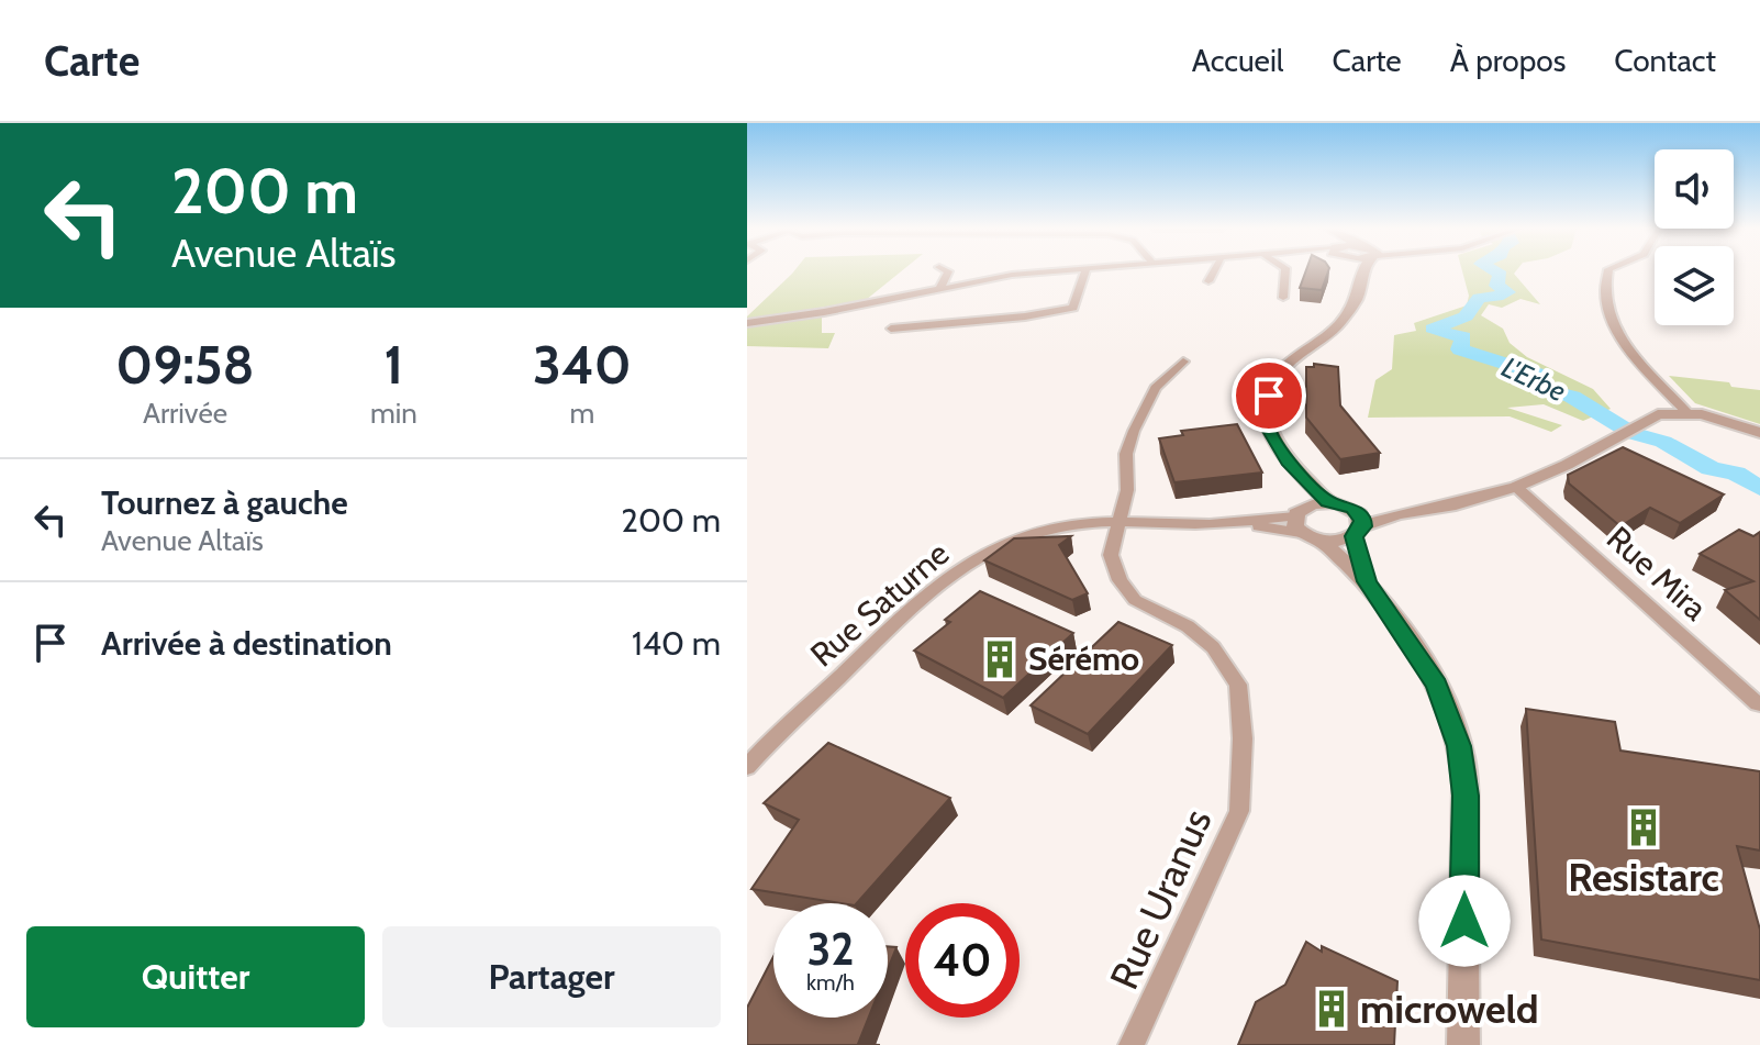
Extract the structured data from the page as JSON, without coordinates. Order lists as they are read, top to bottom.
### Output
{
  "streets": {
    "street": ["Rue Mira", "Rue Saturne", "Rue Uranus"]
  },
  "crossings": [
    ["Rue Saturne", "Rue Uranus"]
  ],
  "water": ["L'Erbe"],
  "places": {
    "building": ["Sérémo", "Resistarc", "microweld"]
  },
  "page": {
    "header": "Carte",
    "nav": [
      "Accueil",
      "Carte",
      "À propos",
      "Contact"
    ],
    "turn": ["200 m", "Avenue Altaïs"],
    "eta": [
      "09:58",
      "Arrivée",
      "1",
      "min",
      "340",
      "m"
    ],
    "list": [
      {
        "name": "Tournez à gauche",
        "note": "Avenue Altaïs",
        "value": "200 m"
      },
      {
        "name": "Arrivée à destination",
        "value": "140 m"
      }
    ],
    "speed": "32 km/h",
    "limit": "40",
    "buttons": ["Quitter", "Partager"]
  }
}
